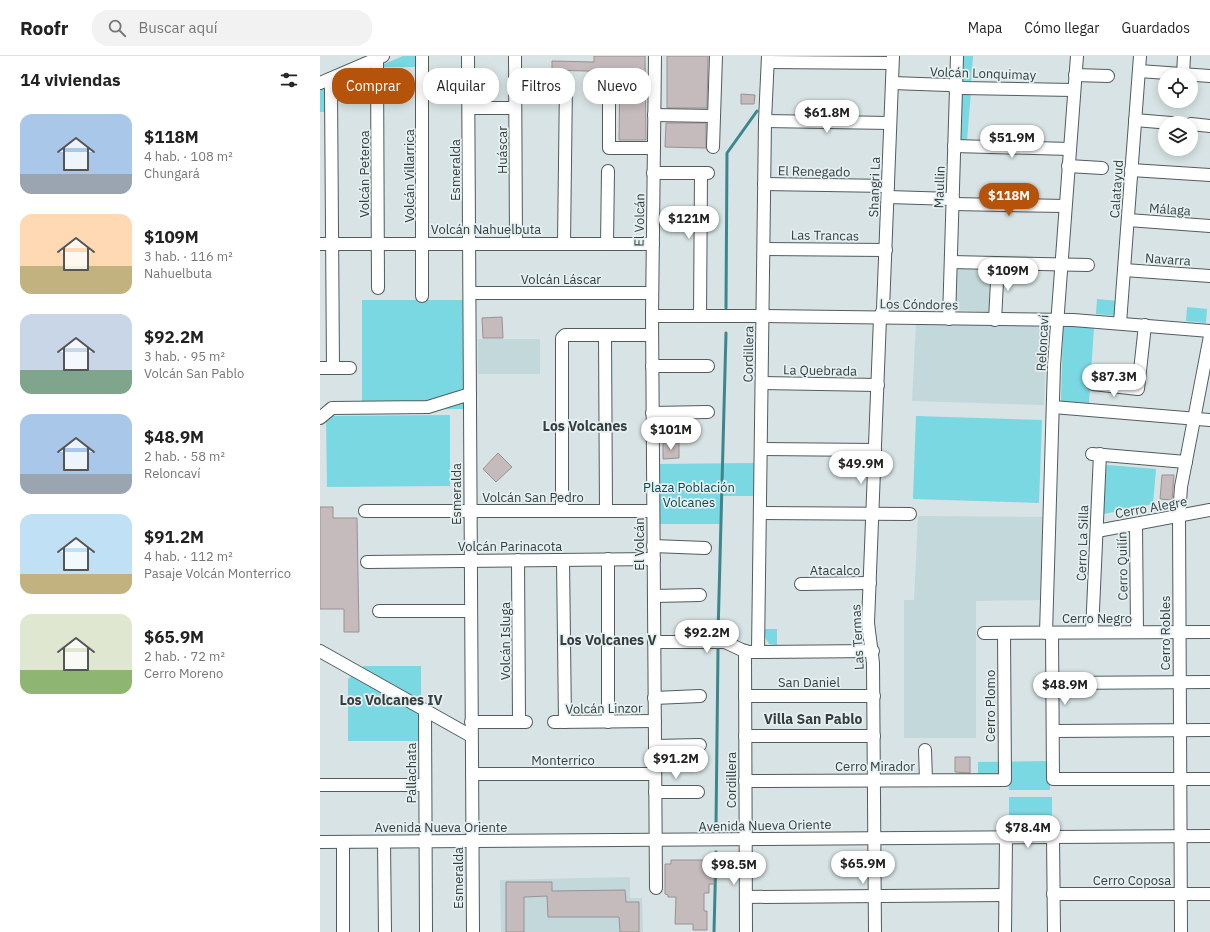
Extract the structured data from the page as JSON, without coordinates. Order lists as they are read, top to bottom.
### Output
{
  "streets": {
    "street": [
      "Volcán Lonquimay",
      "Huáscar",
      "Esmeralda",
      "El Renegado",
      "Volcán Peteroa",
      "Volcán Villarrica",
      "Shangri La",
      "Maullin",
      "Calatayud",
      "Málaga",
      "El Volcán",
      "Volcán Nahuelbuta",
      "Las Trancas",
      "Navarra",
      "Volcán Láscar",
      "Los Cóndores",
      "Reloncaví",
      "Cordillera",
      "La Quebrada",
      "Volcán San Pedro",
      "Cerro Alegre",
      "Cerro La Silla",
      "Volcán Parinacota",
      "Cerro Quilín",
      "Atacalco",
      "Cerro Negro",
      "Cerro Robles",
      "Las Termas",
      "Volcán Isluga",
      "San Daniel",
      "Cerro Plomo",
      "Volcán Linzor",
      "Monterrico",
      "Cerro Mirador",
      "Pallachata",
      "Avenida Nueva Oriente",
      "Cerro Coposa"
    ]
  },
  "crossings": [
    ["Volcán Lonquimay", "Shangri La"],
    ["Volcán Lonquimay", "Maullin"],
    ["Volcán Lonquimay", "Reloncaví"],
    ["Huáscar", "Volcán Nahuelbuta"],
    ["Esmeralda", "Volcán Nahuelbuta"],
    ["Esmeralda", "Volcán Láscar"],
    ["Esmeralda", "Volcán San Pedro"],
    ["Esmeralda", "Volcán Parinacota"],
    ["Esmeralda", "Volcán Isluga"],
    ["Esmeralda", "Monterrico"],
    ["Esmeralda", "Avenida Nueva Oriente"],
    ["El Renegado", "Shangri La"],
    ["El Renegado", "Maullin"],
    ["El Renegado", "Reloncaví"],
    ["El Renegado", "Cordillera"],
    ["Volcán Peteroa", "Volcán Nahuelbuta"],
    ["Volcán Villarrica", "Volcán Nahuelbuta"],
    ["Shangri La", "Las Trancas"],
    ["Shangri La", "Los Cóndores"],
    ["Shangri La", "Las Termas"],
    ["Maullin", "Los Cóndores"],
    ["Calatayud", "Málaga"],
    ["Calatayud", "Navarra"],
    ["Calatayud", "Los Cóndores"],
    ["El Volcán", "Volcán Nahuelbuta"],
    ["El Volcán", "Volcán Láscar"],
    ["El Volcán", "Los Cóndores"],
    ["El Volcán", "Volcán San Pedro"],
    ["El Volcán", "Volcán Parinacota"],
    ["El Volcán", "Volcán Linzor"],
    ["El Volcán", "Monterrico"],
    ["El Volcán", "Avenida Nueva Oriente"],
    ["Las Trancas", "Cordillera"],
    ["Los Cóndores", "Reloncaví"],
    ["Los Cóndores", "Cordillera"],
    ["Los Cóndores", "Las Termas"],
    ["Reloncaví", "Cerro Negro"],
    ["Reloncaví", "Cerro Robles"],
    ["Cordillera", "La Quebrada"],
    ["Cordillera", "San Daniel"],
    ["Cordillera", "Cerro Mirador"],
    ["Cordillera", "Avenida Nueva Oriente"],
    ["La Quebrada", "Las Termas"],
    ["Cerro Alegre", "Cerro La Silla"],
    ["Cerro Alegre", "Cerro Quilín"],
    ["Cerro Alegre", "Cerro Robles"],
    ["Cerro La Silla", "Cerro Negro"],
    ["Cerro La Silla", "Cerro Robles"],
    ["Volcán Parinacota", "Volcán Isluga"],
    ["Volcán Parinacota", "Volcán Linzor"],
    ["Cerro Quilín", "Cerro Negro"],
    ["Atacalco", "Las Termas"],
    ["Cerro Negro", "Cerro Robles"],
    ["Cerro Negro", "Cerro Plomo"],
    ["Cerro Robles", "Avenida Nueva Oriente"],
    ["Cerro Robles", "Cerro Coposa"],
    ["Las Termas", "San Daniel"],
    ["Las Termas", "Cerro Mirador"],
    ["Las Termas", "Avenida Nueva Oriente"],
    ["Cerro Plomo", "Cerro Mirador"],
    ["Pallachata", "Avenida Nueva Oriente"]
  ],
  "districts": [
    "Los Volcanes",
    "Los Volcanes V",
    "Los Volcanes IV",
    "Villa San Pablo"
  ],
  "parks": ["Plaza Población Volcanes"],
  "page": {
    "header": "Roofr",
    "search": "Buscar aquí",
    "nav": ["Mapa", "Cómo llegar", "Guardados"],
    "heading": "14 viviendas",
    "chip": [
      "Comprar",
      "Alquilar",
      "Filtros",
      "Nuevo"
    ],
    "price": [
      "$61.8M",
      "$51.9M",
      "$118M",
      "$121M",
      "$109M",
      "$87.3M",
      "$101M",
      "$49.9M",
      "$92.2M",
      "$48.9M",
      "$91.2M",
      "$78.4M",
      "$65.9M",
      "$98.5M"
    ],
    "list": [
      {
        "name": "$118M",
        "note": "4 hab. · 108 m² · Chungará"
      },
      {
        "name": "$109M",
        "note": "3 hab. · 116 m² · Nahuelbuta"
      },
      {
        "name": "$92.2M",
        "note": "3 hab. · 95 m² · Volcán San Pablo"
      },
      {
        "name": "$48.9M",
        "note": "2 hab. · 58 m² · Reloncaví"
      },
      {
        "name": "$91.2M",
        "note": "4 hab. · 112 m² · Pasaje Volcán Monterrico"
      },
      {
        "name": "$65.9M",
        "note": "2 hab. · 72 m² · Cerro Moreno"
      }
    ]
  }
}
